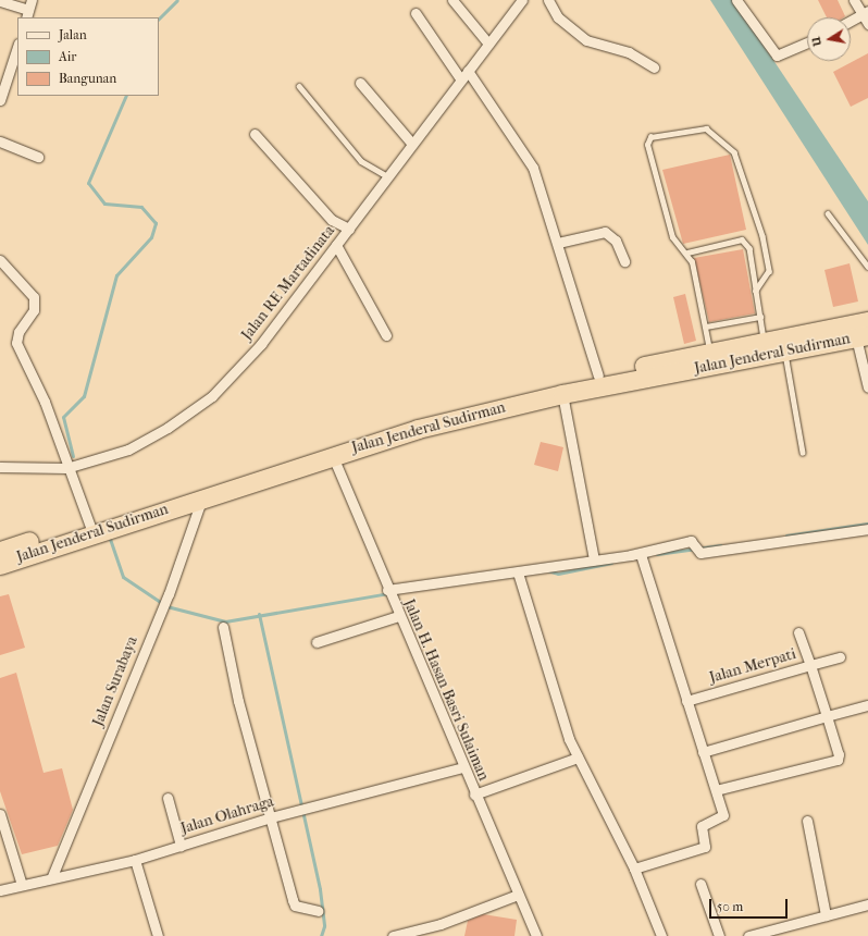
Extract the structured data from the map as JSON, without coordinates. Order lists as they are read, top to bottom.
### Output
{
  "streets": {
    "highway": ["Jalan Jenderal Sudirman"],
    "street": [
      "Jalan RE Martadinata",
      "Jalan Merpati",
      "Jalan Surabaya",
      "Jalan H. Hasan Basri Sulaiman",
      "Jalan Olahraga"
    ]
  },
  "crossings": [
    ["Jalan Jenderal Sudirman", "Jalan Surabaya"],
    ["Jalan Jenderal Sudirman", "Jalan H. Hasan Basri Sulaiman"],
    ["Jalan Surabaya", "Jalan Olahraga"],
    ["Jalan H. Hasan Basri Sulaiman", "Jalan Olahraga"]
  ],
  "legend": ["Jalan", "Air", "Bangunan"],
  "scale_bar": "50 m",
  "north": "left"
}
